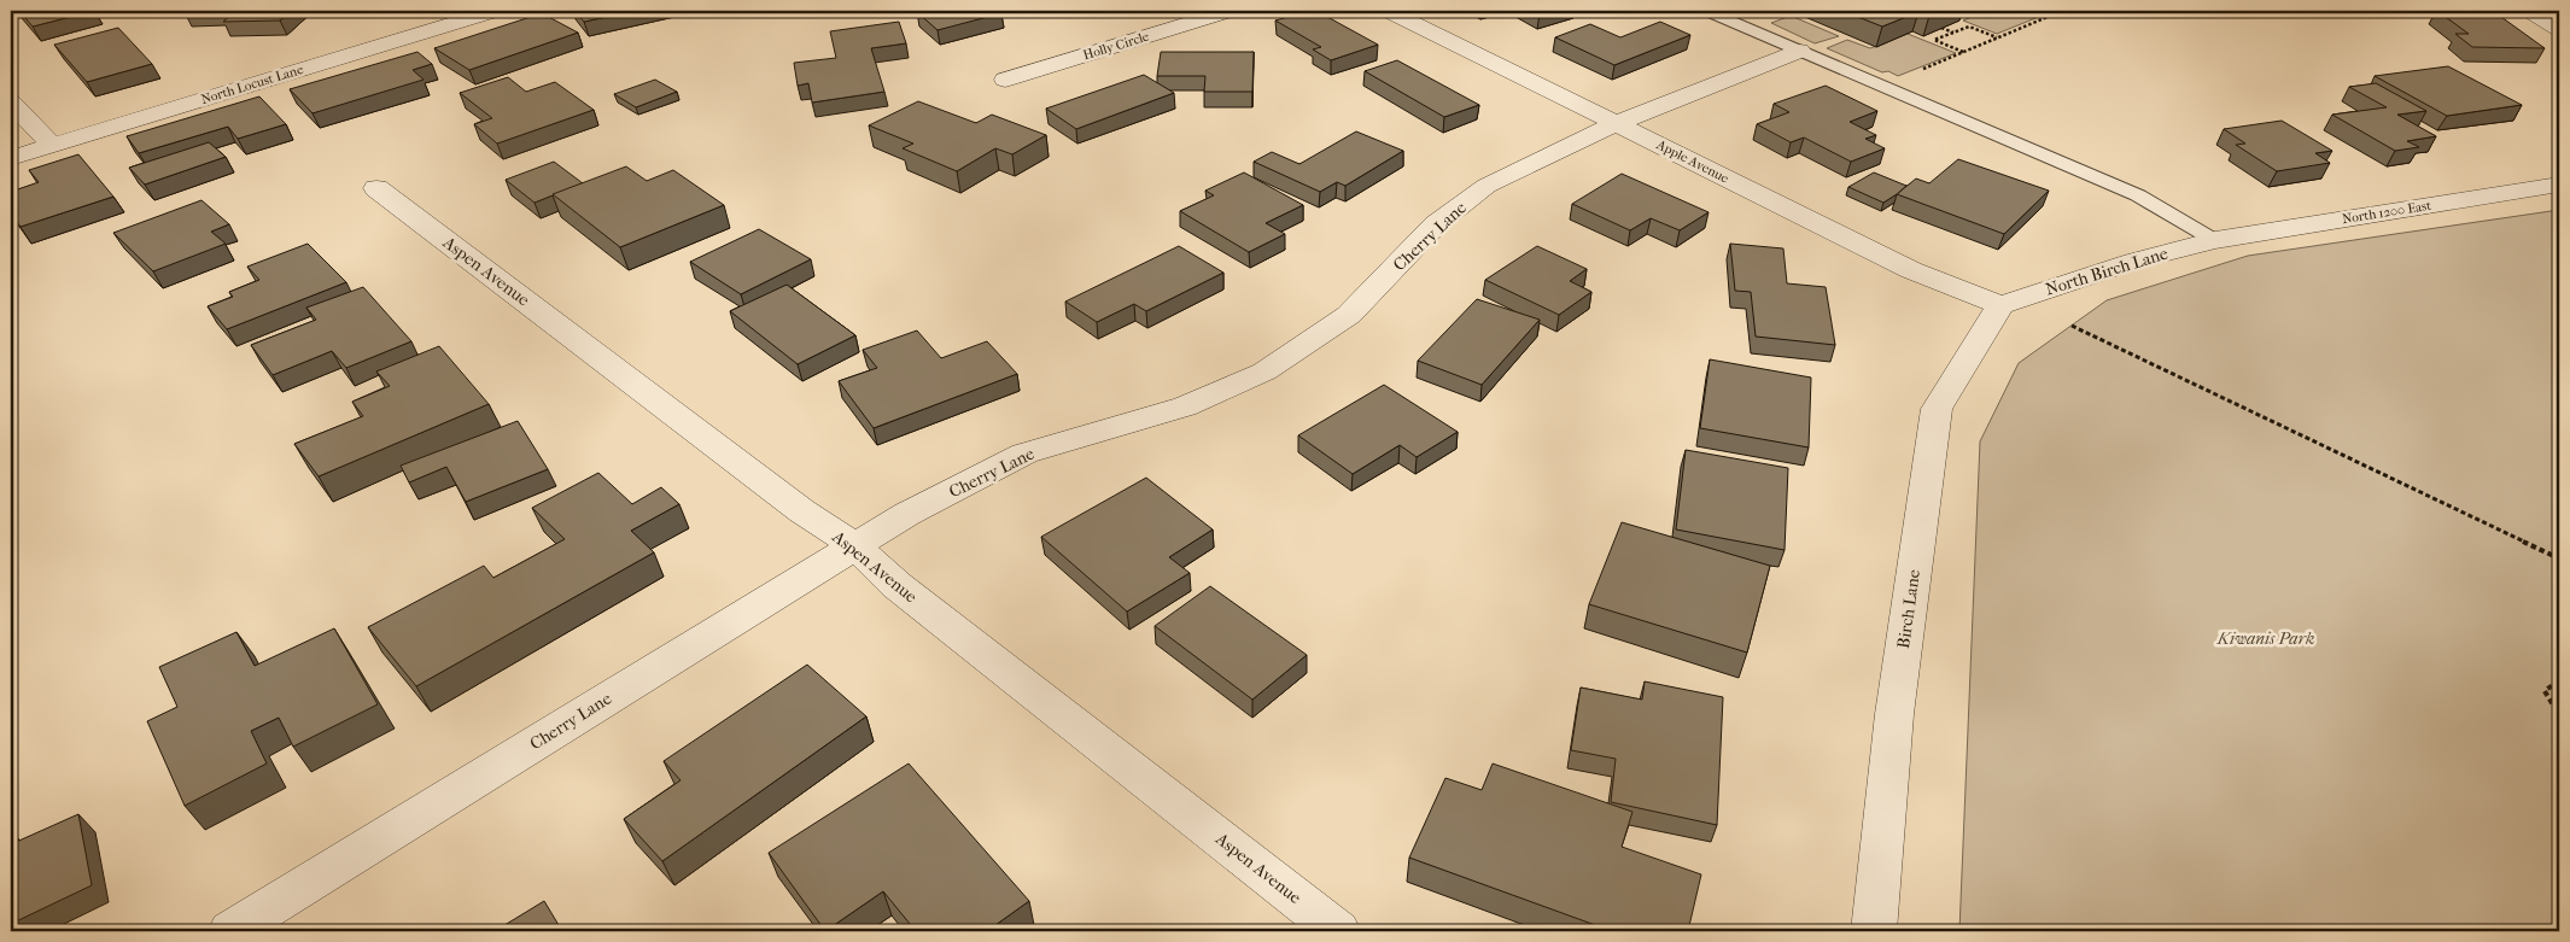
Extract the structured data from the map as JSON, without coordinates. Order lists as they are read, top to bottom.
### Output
{
  "streets": {
    "street": [
      "Holly Circle",
      "North Locust Lane",
      "Apple Avenue",
      "North 1200 East",
      "Cherry Lane",
      "Aspen Avenue",
      "North Birch Lane",
      "Birch Lane"
    ]
  },
  "crossings": [
    ["Apple Avenue", "Cherry Lane"],
    ["Apple Avenue", "North Birch Lane"],
    ["Apple Avenue", "Birch Lane"],
    ["North 1200 East", "North Birch Lane"],
    ["Cherry Lane", "Aspen Avenue"],
    ["North Birch Lane", "Birch Lane"]
  ],
  "parks": ["Kiwanis Park"]
}
